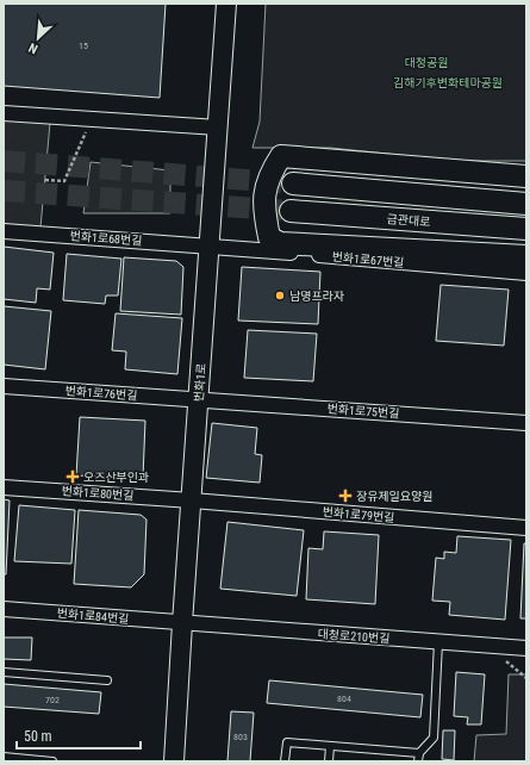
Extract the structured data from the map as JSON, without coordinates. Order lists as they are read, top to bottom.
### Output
{
  "streets": {
    "main road": ["금관대로"],
    "street": [
      "번화1로68번길",
      "번화1로67번길",
      "번화1로",
      "번화1로76번길",
      "번화1로75번길",
      "번화1로80번길",
      "번화1로79번길",
      "번화1로84번길",
      "대청로210번길"
    ]
  },
  "crossings": [
    ["번화1로68번길", "번화1로67번길"],
    ["번화1로68번길", "번화1로"],
    ["번화1로67번길", "번화1로"],
    ["번화1로", "번화1로76번길"],
    ["번화1로", "번화1로75번길"],
    ["번화1로", "번화1로80번길"],
    ["번화1로", "번화1로79번길"],
    ["번화1로", "번화1로84번길"],
    ["번화1로", "대청로210번길"],
    ["번화1로76번길", "번화1로75번길"],
    ["번화1로80번길", "번화1로79번길"],
    ["번화1로84번길", "대청로210번길"]
  ],
  "parks": ["대청공원", "김해기후변화테마공원"],
  "places": {
    "other": ["남명프라자"],
    "health": ["오즈산부인과", "장유제일요양원"]
  },
  "house_numbers": [
    "15",
    "804",
    "702",
    "803"
  ],
  "scale_bar": "50 m",
  "north": "bottom left"
}
